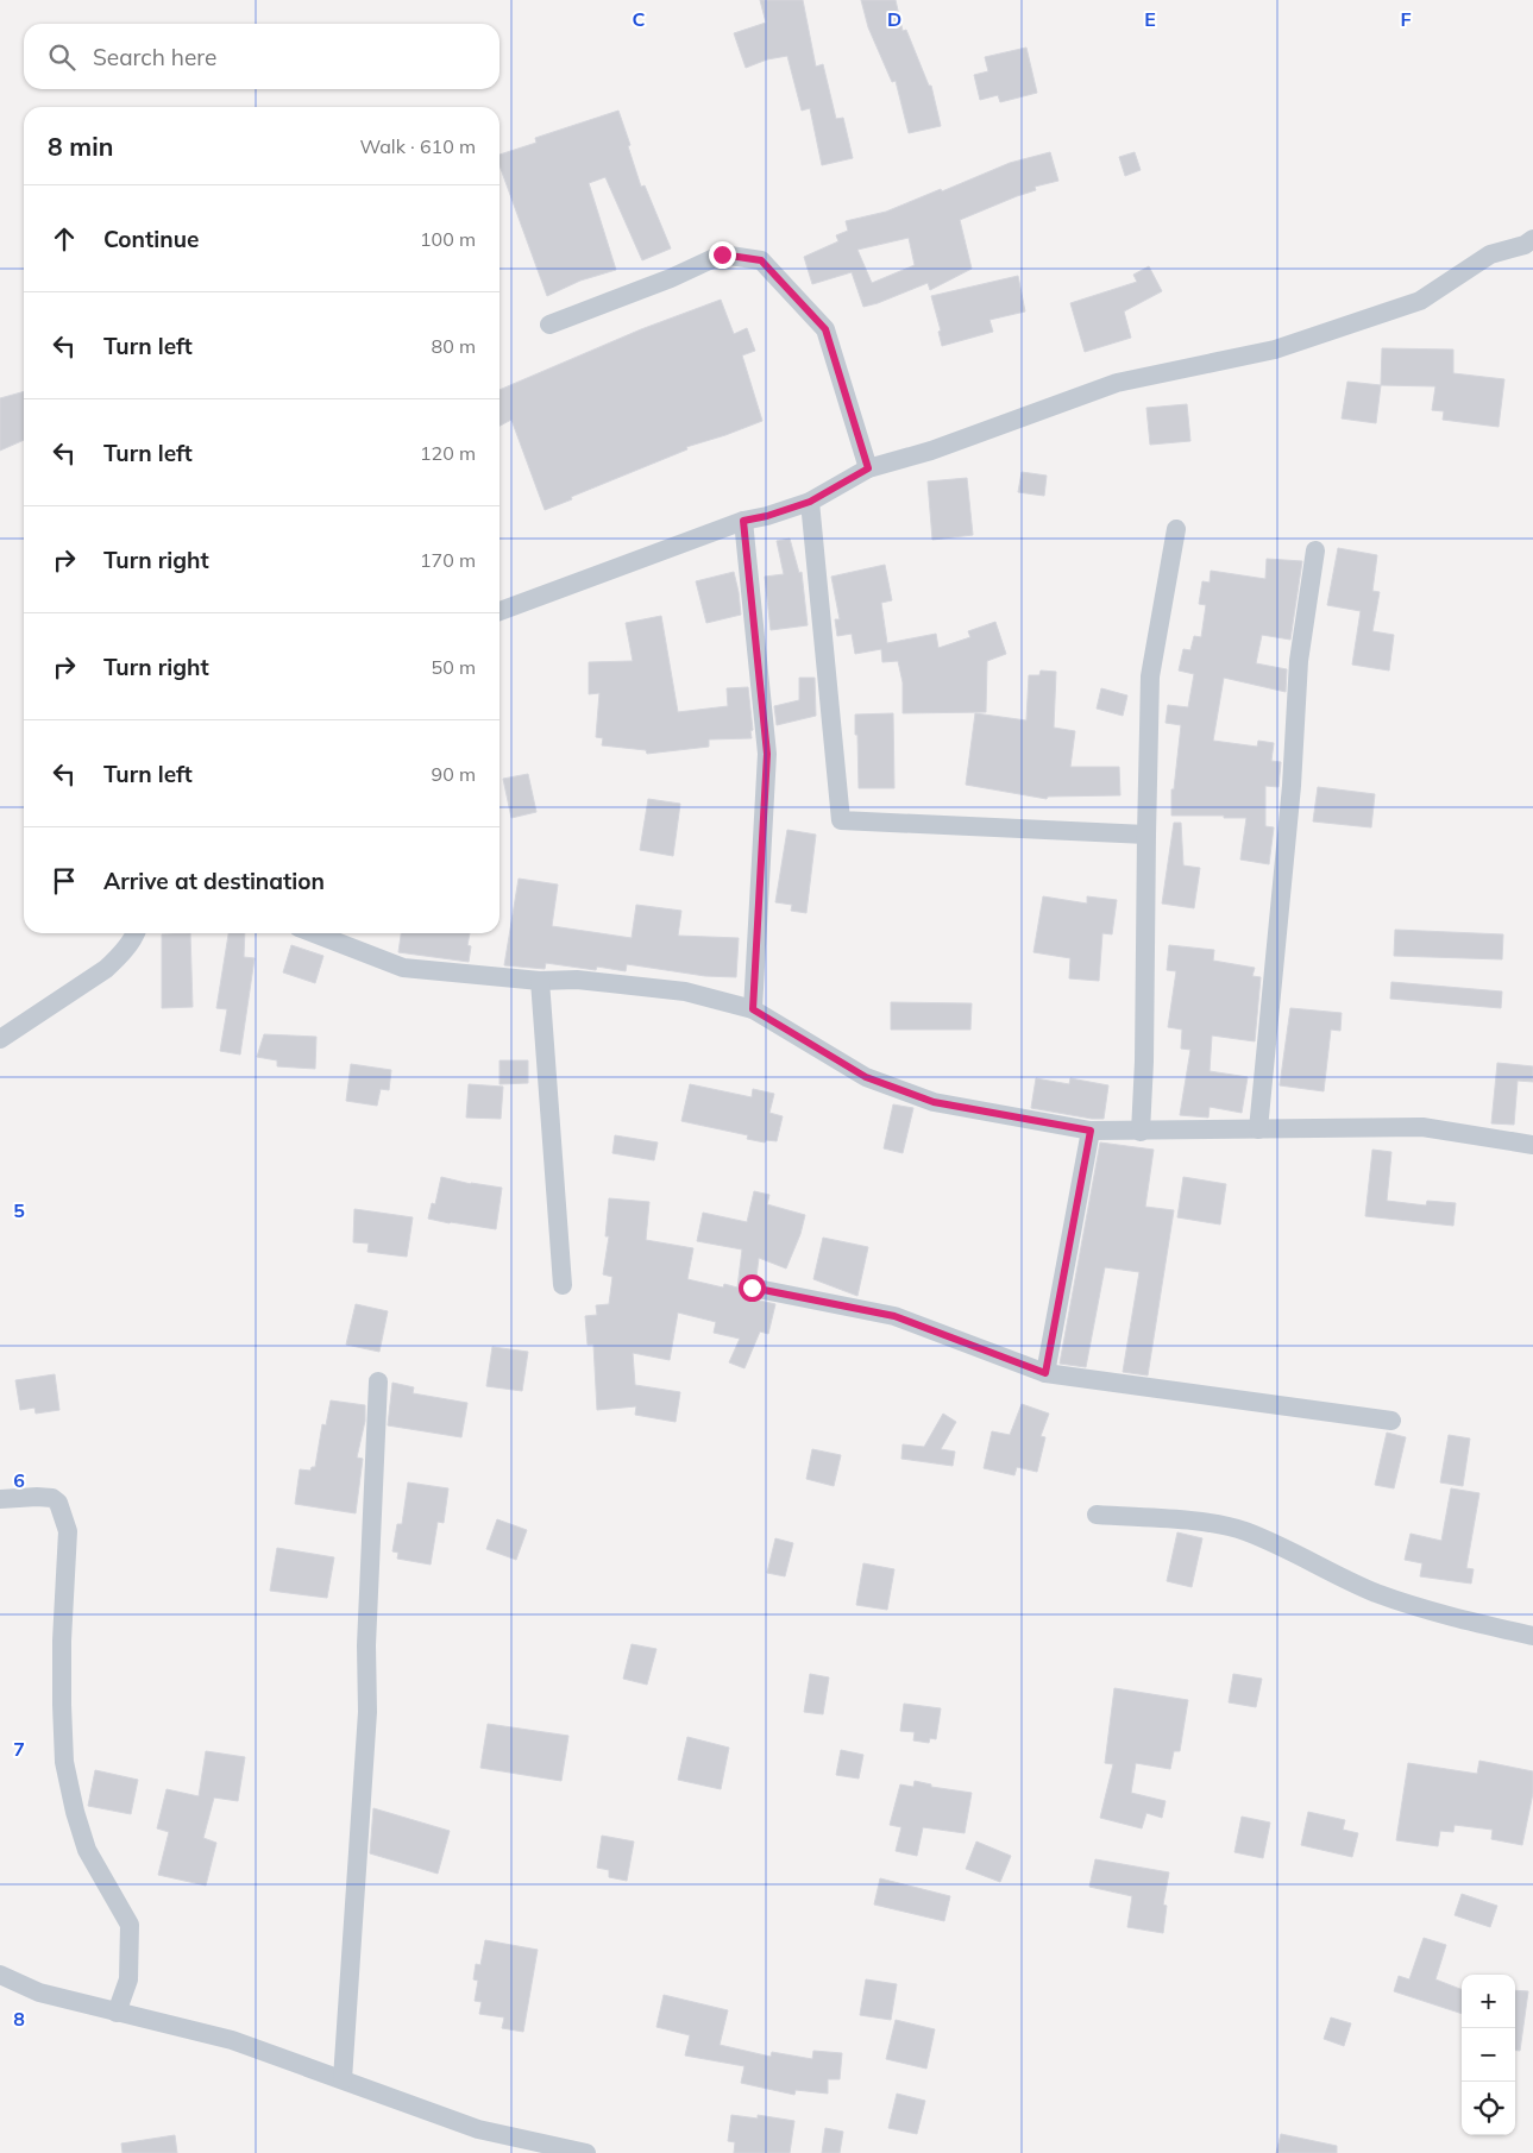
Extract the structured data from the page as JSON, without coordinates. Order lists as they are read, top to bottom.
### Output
{
  "page": {
    "search": "Search here",
    "heading": ["8 min", "Walk · 610 m"],
    "list": [
      ["Continue", "100 m"],
      ["Turn left", "80 m"],
      ["Turn left", "120 m"],
      ["Turn right", "170 m"],
      ["Turn right", "50 m"],
      ["Turn left", "90 m"],
      "Arrive at destination"
    ],
    "map_buttons": ["+", "−"]
  },
  "grid": {
    "columns": [
      "C",
      "D",
      "E",
      "F"
    ],
    "rows": [
      "5",
      "6",
      "7",
      "8"
    ]
  }
}
